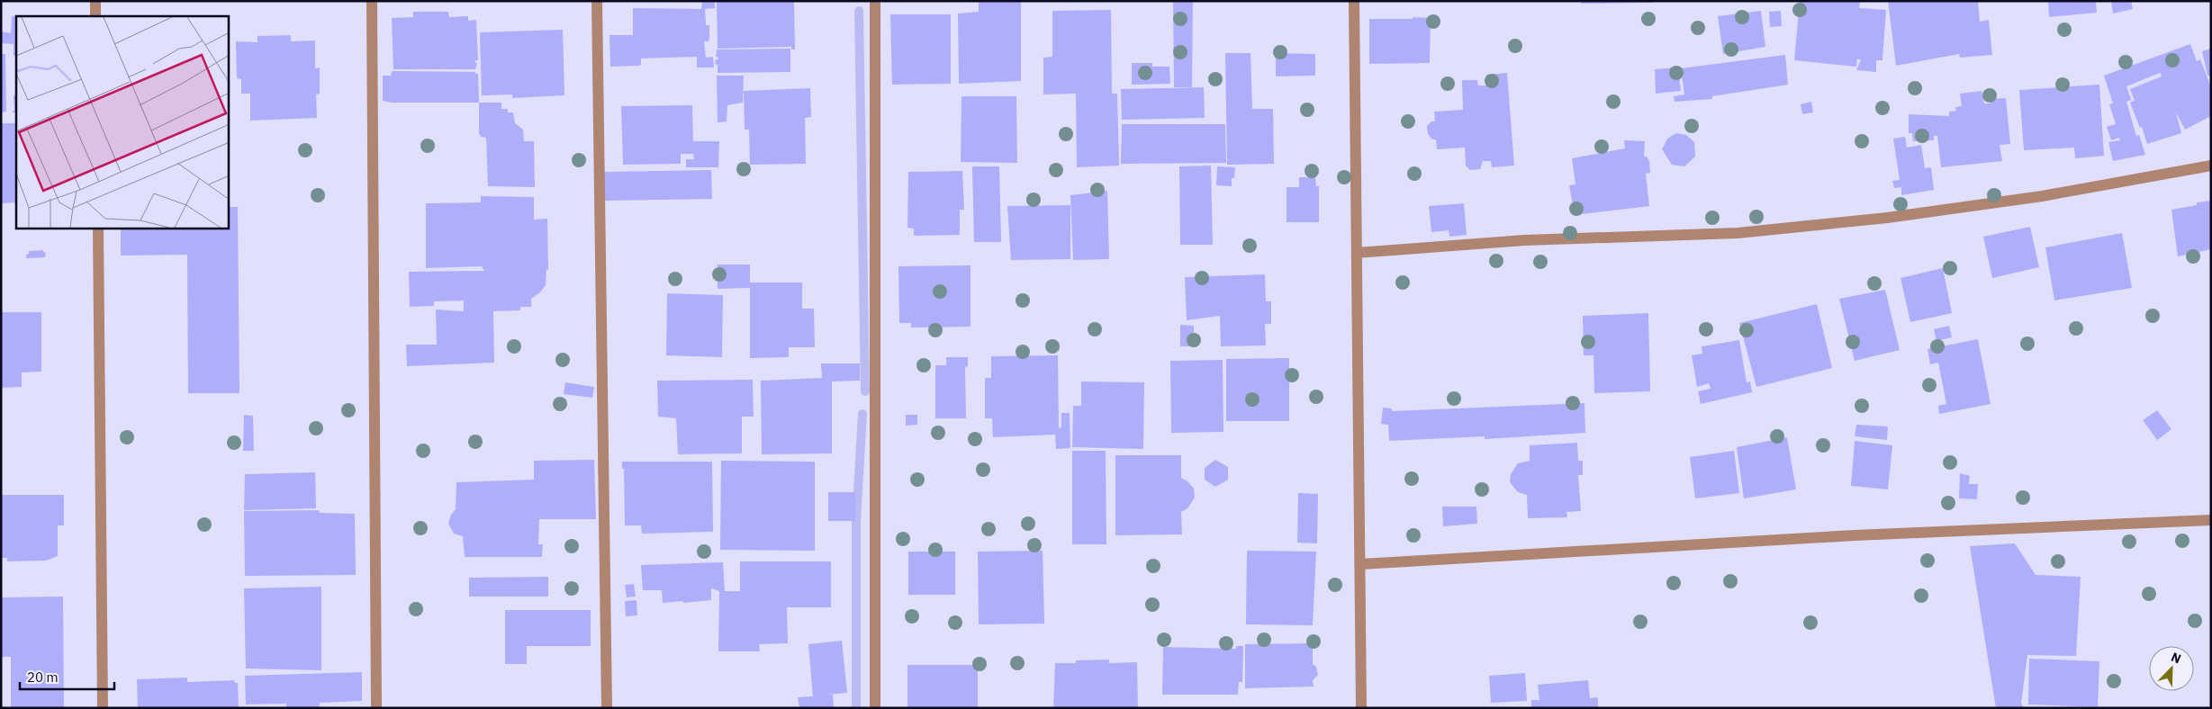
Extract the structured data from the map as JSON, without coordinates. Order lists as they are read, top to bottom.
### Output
{
  "scale_bar": "20 m",
  "north": "top right"
}
